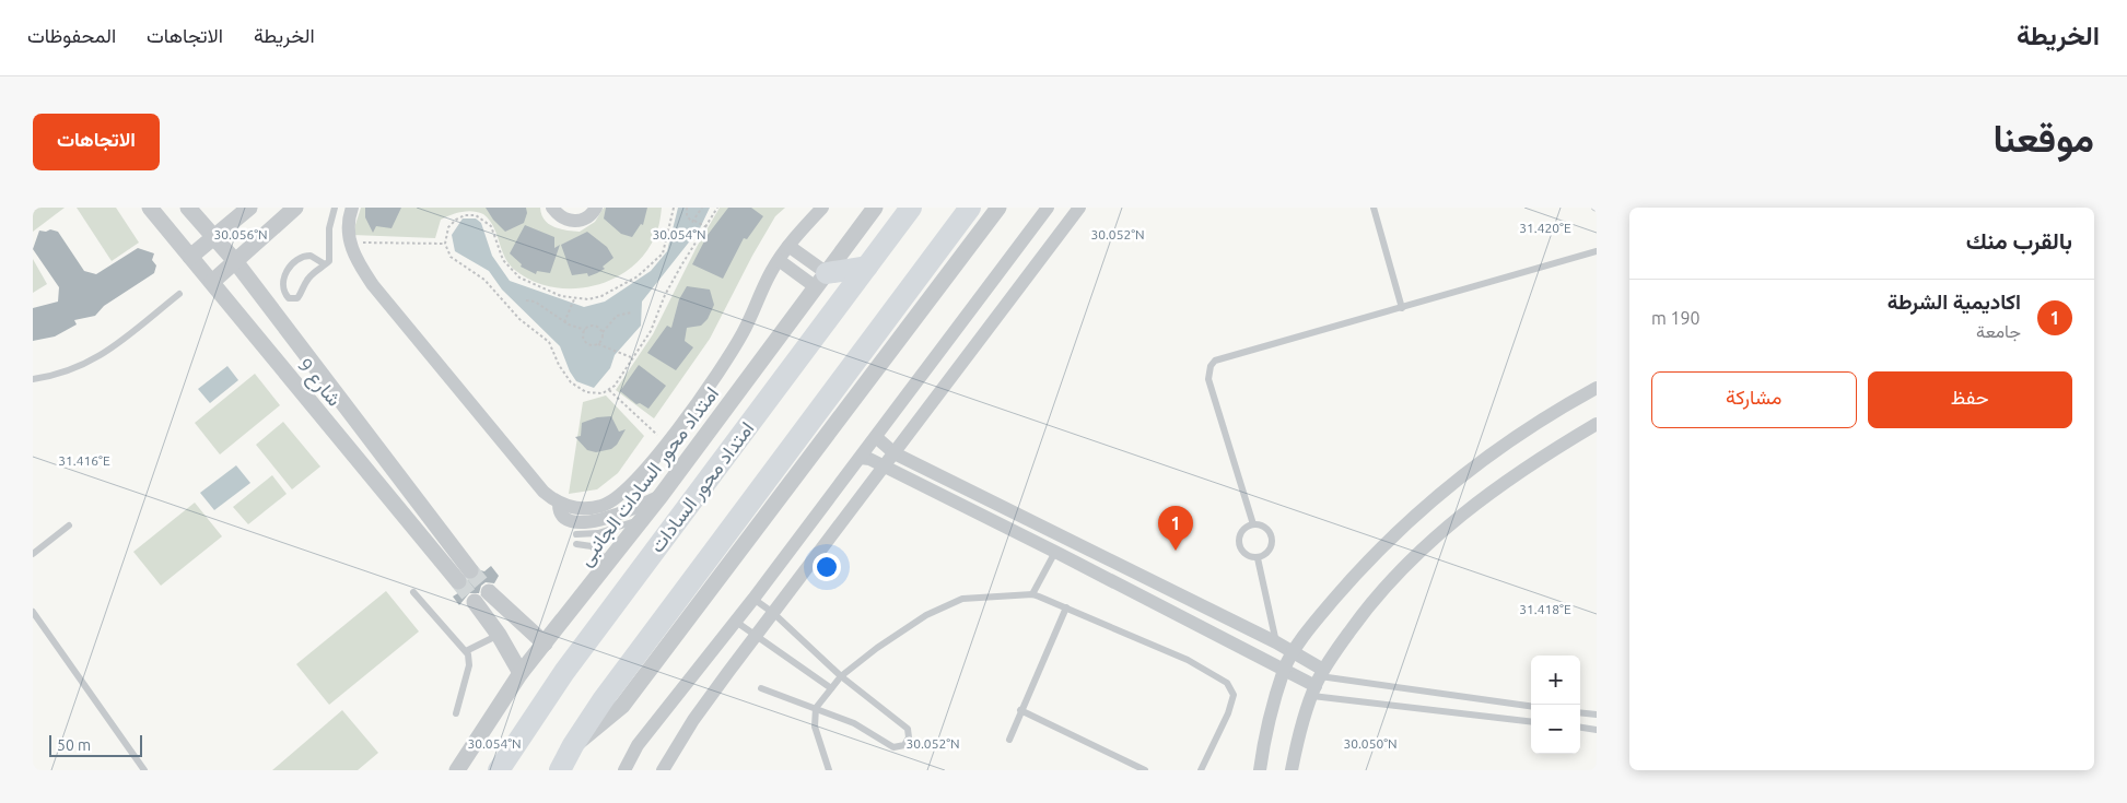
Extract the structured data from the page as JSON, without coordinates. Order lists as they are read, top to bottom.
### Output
{
  "streets": {
    "main road": ["امتداد محور السادات"],
    "street": ["شارع 9", "امتداد محور السادات الجانبى"]
  },
  "scale_bar": "50 m",
  "page": {
    "header": "الخريطة",
    "nav": ["الخريطة", "الاتجاهات", "المحفوظات"],
    "title": "موقعنا",
    "buttons": [
      "الاتجاهات",
      ["حفظ", "مشاركة"]
    ],
    "heading": "بالقرب منك",
    "list": [
      {
        "mark": "1",
        "name": "اكاديمية الشرطة",
        "note": "جامعة",
        "value": "190 m"
      }
    ],
    "pins": "1",
    "map_buttons": ["+", "−"],
    "scale": "50 m"
  },
  "coordinates": [
    "31.420°E",
    "30.056°N",
    "30.054°N",
    "30.052°N",
    "31.416°E",
    "31.418°E",
    "30.050°N"
  ]
}
